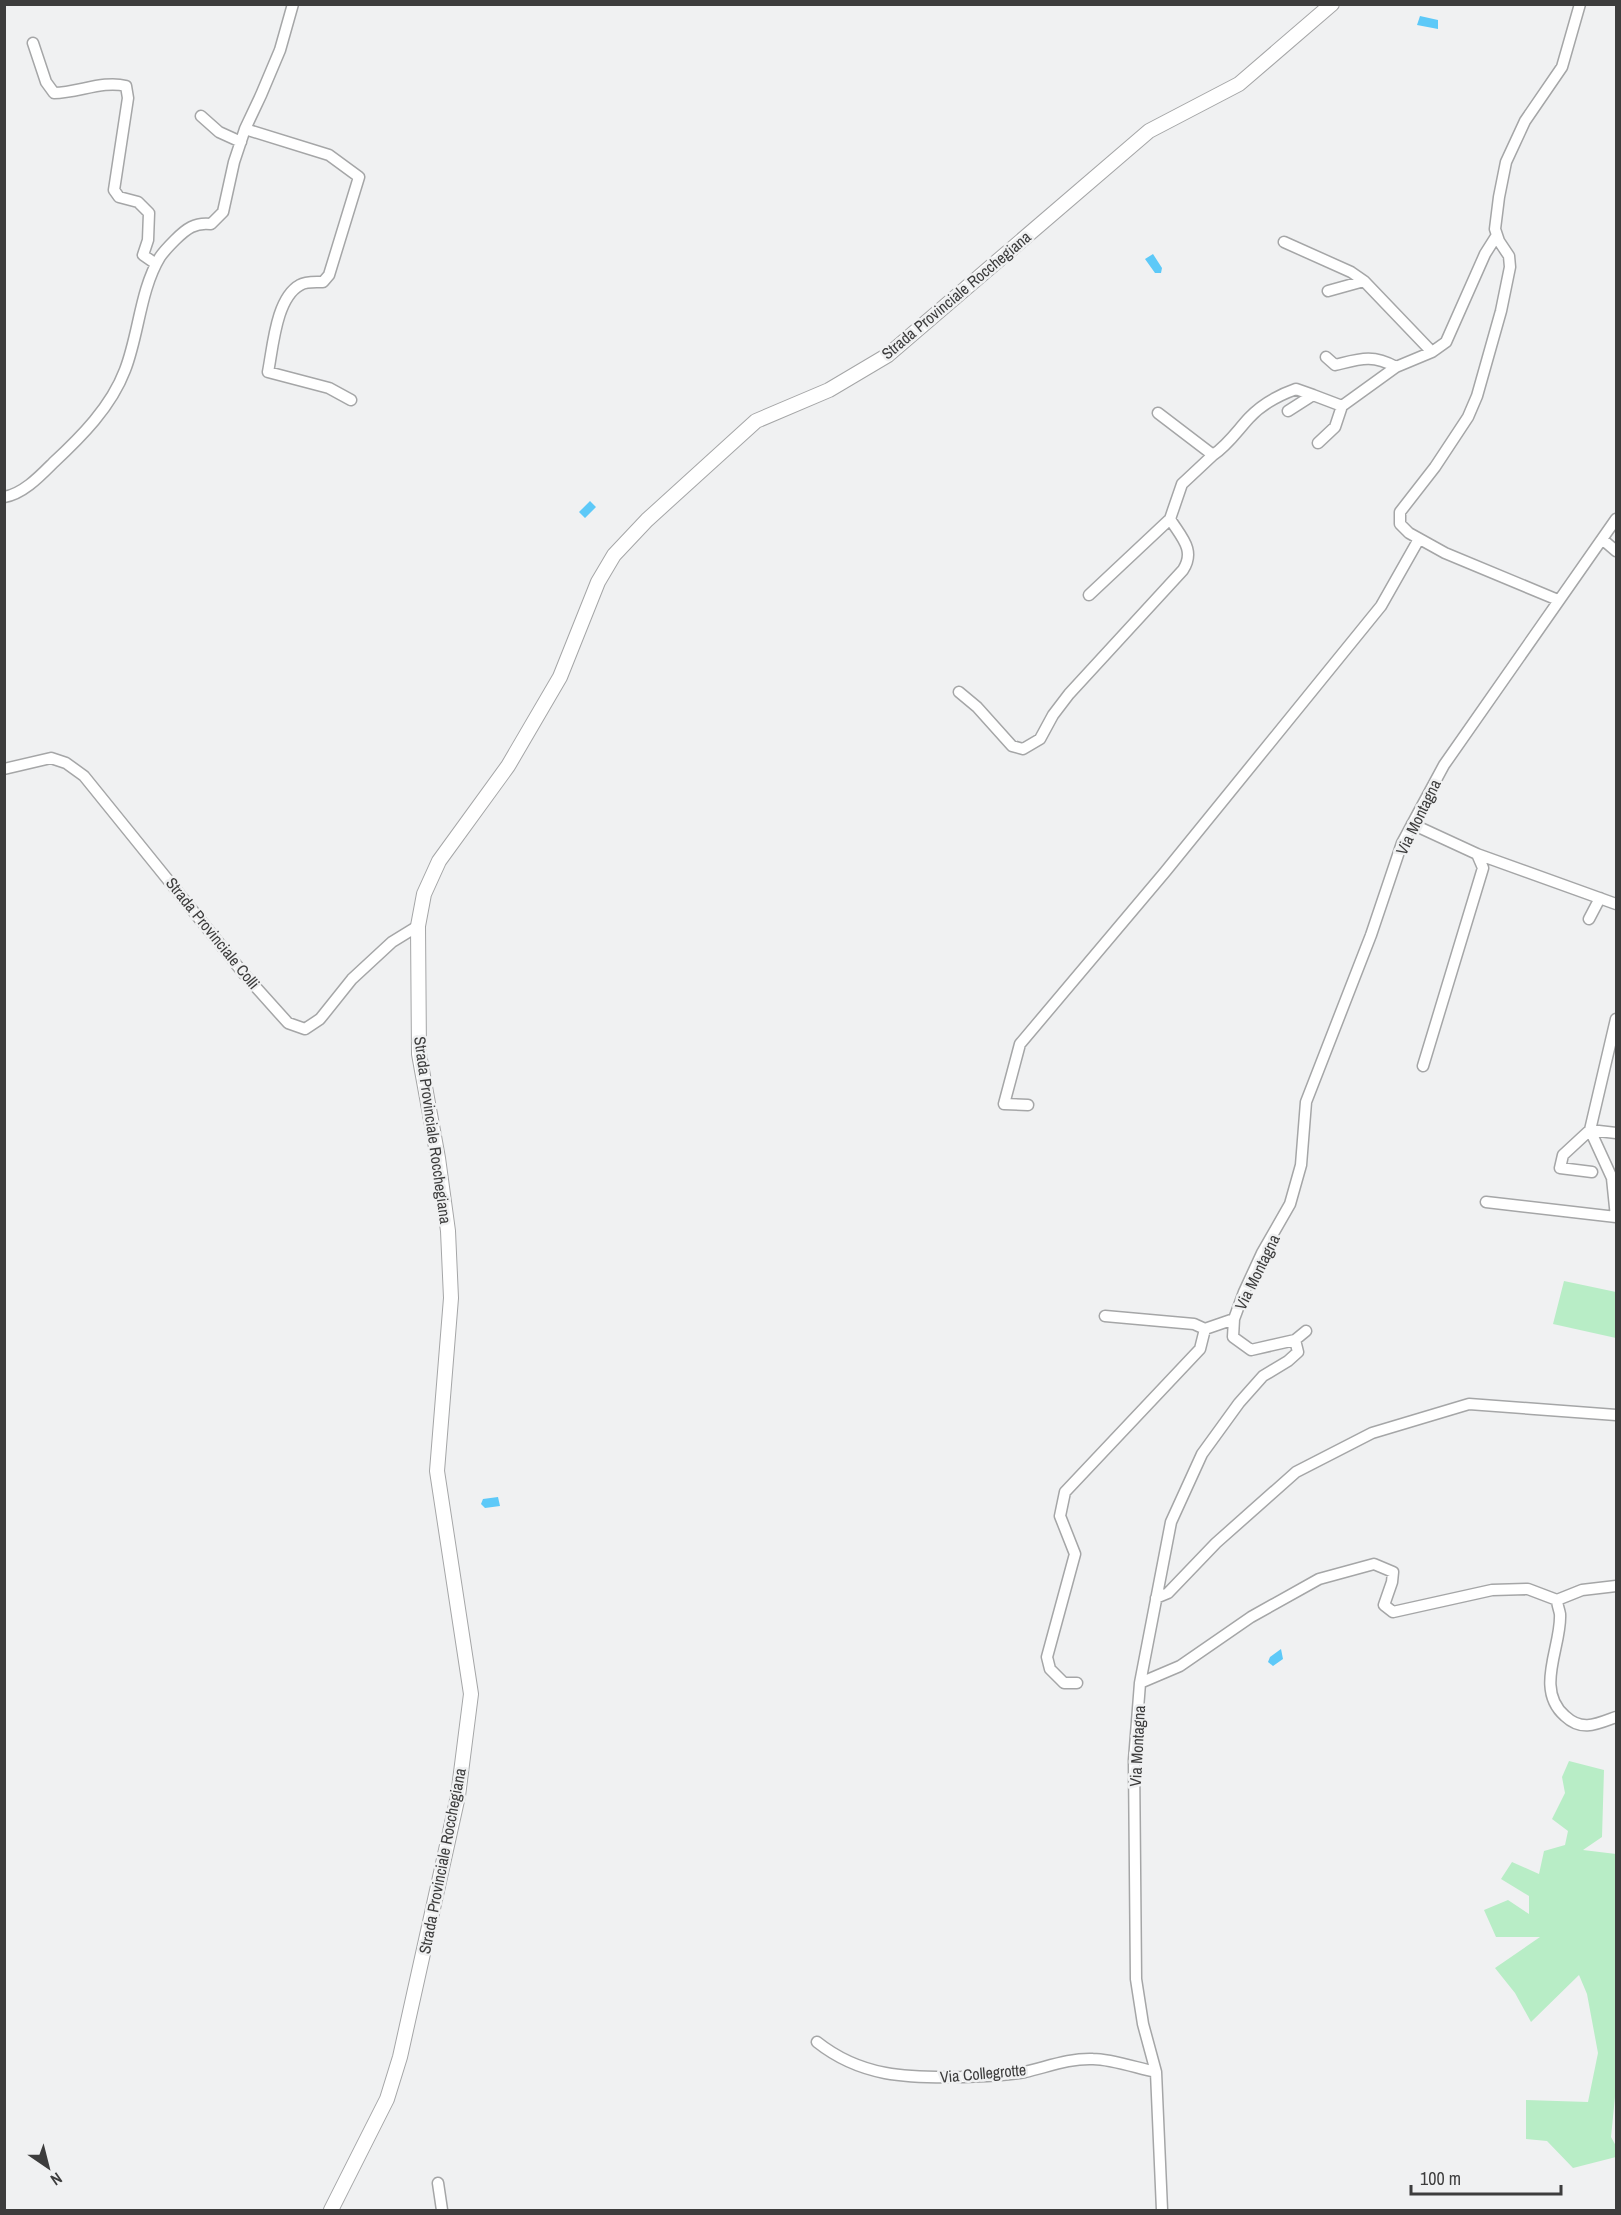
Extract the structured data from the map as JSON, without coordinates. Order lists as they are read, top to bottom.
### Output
{
  "streets": {
    "main road": ["Strada Provinciale Rocchegiana"],
    "street": ["Via Montagna", "Strada Provinciale Colli", "Via Collegrotte"]
  },
  "crossings": [
    ["Strada Provinciale Rocchegiana", "Strada Provinciale Colli"],
    ["Via Montagna", "Via Collegrotte"]
  ],
  "scale_bar": "100 m",
  "north": "bottom right"
}
